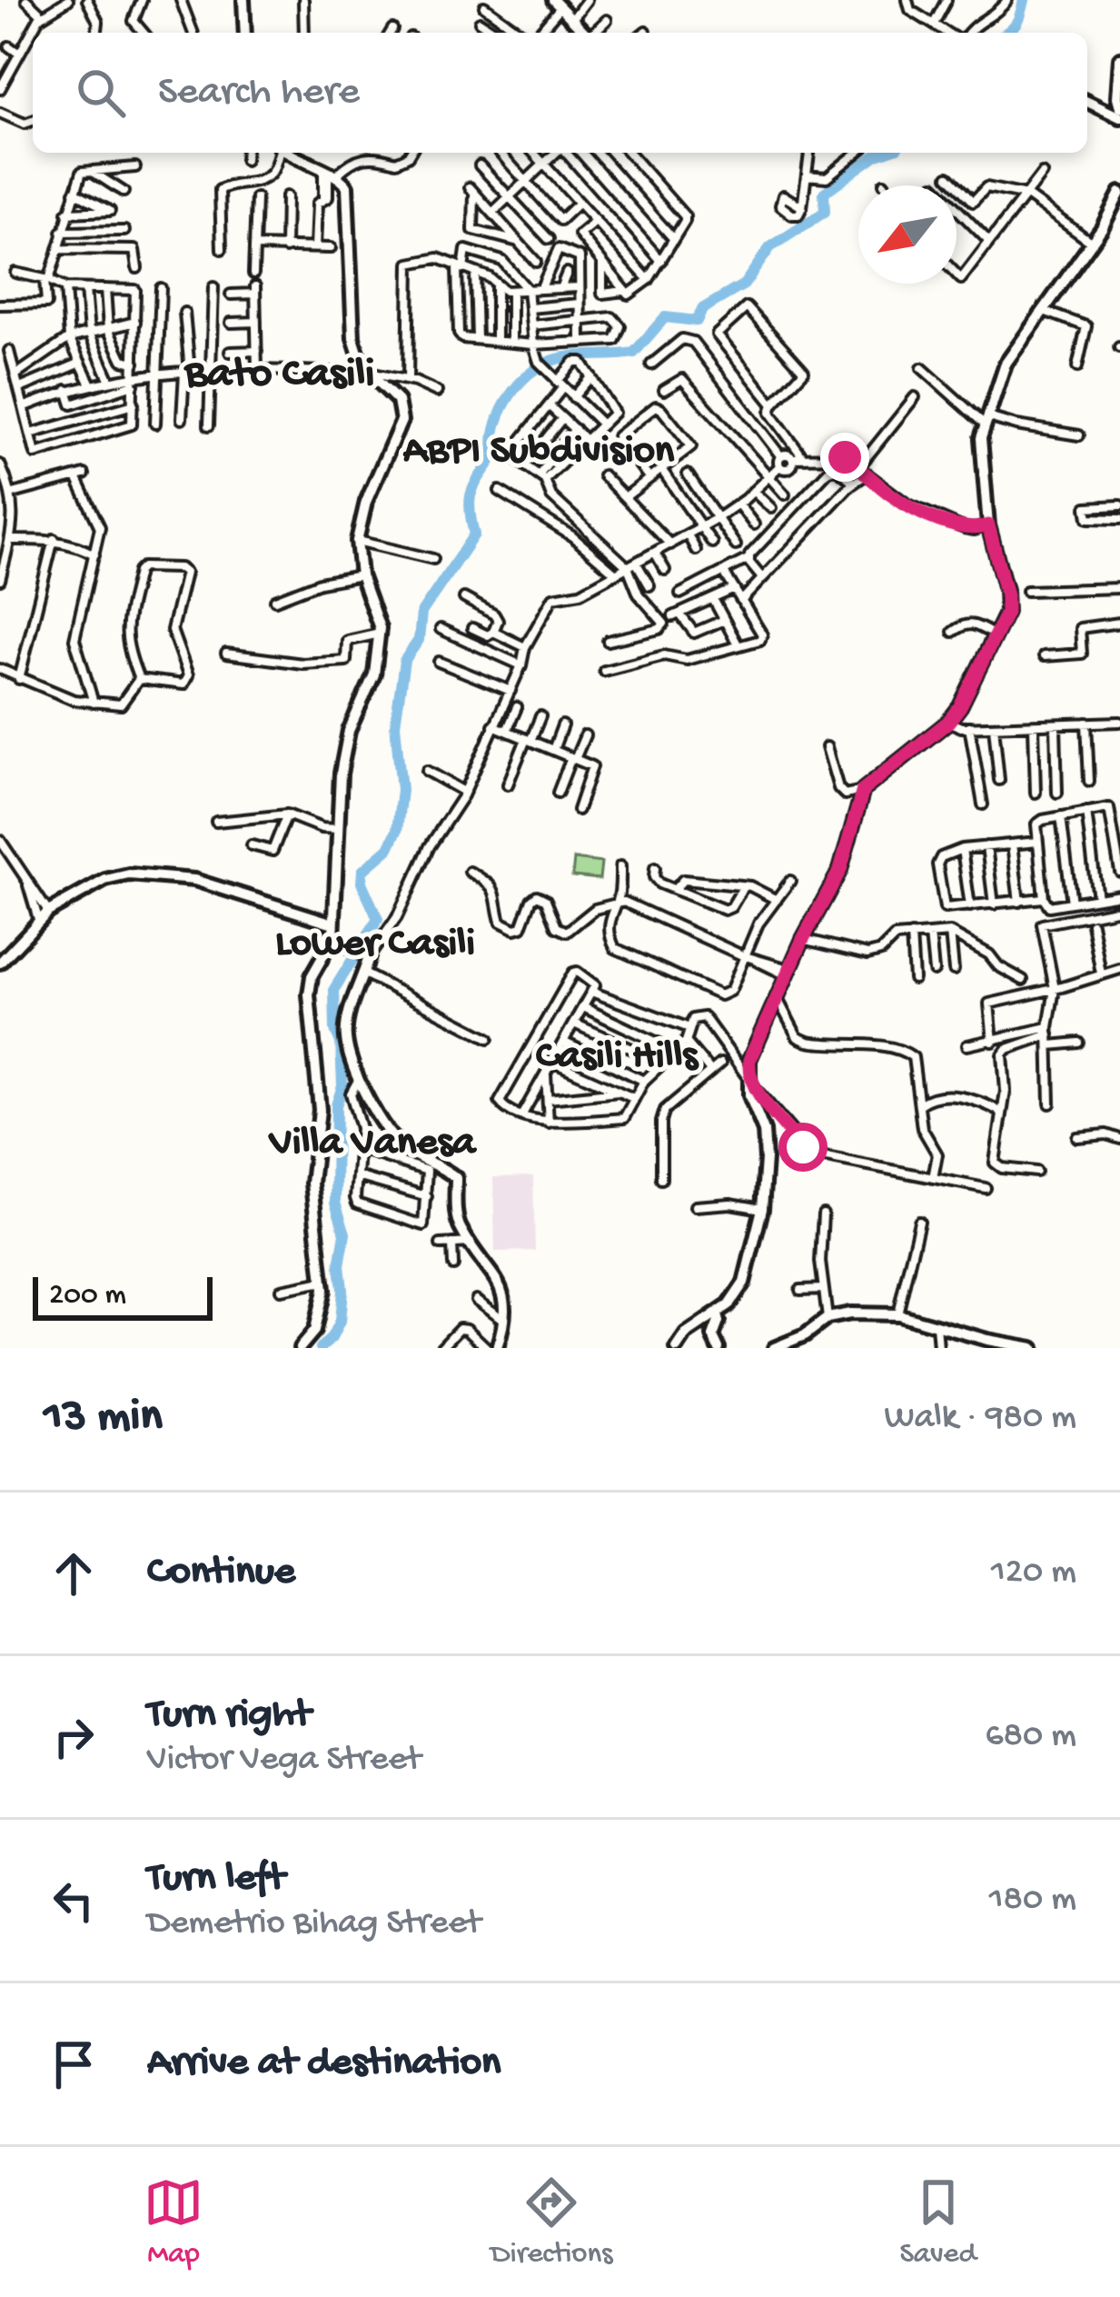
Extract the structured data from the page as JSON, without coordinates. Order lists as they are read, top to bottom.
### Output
{
  "districts": [
    "Bato Casili",
    "ABPI Subdivision",
    "Lower Casili",
    "Casili Hills",
    "Villa Vanesa"
  ],
  "scale_bar": "200 m",
  "north": "bottom left",
  "page": {
    "search": "Search here",
    "scale": "200 m",
    "heading": ["13 min", "Walk · 980 m"],
    "list": [
      ["Continue", "120 m"],
      ["Turn right", "Victor Vega Street", "680 m"],
      ["Turn left", "Demetrio Bihag Street", "180 m"],
      "Arrive at destination"
    ],
    "nav": ["Map", "Directions", "Saved"]
  }
}
